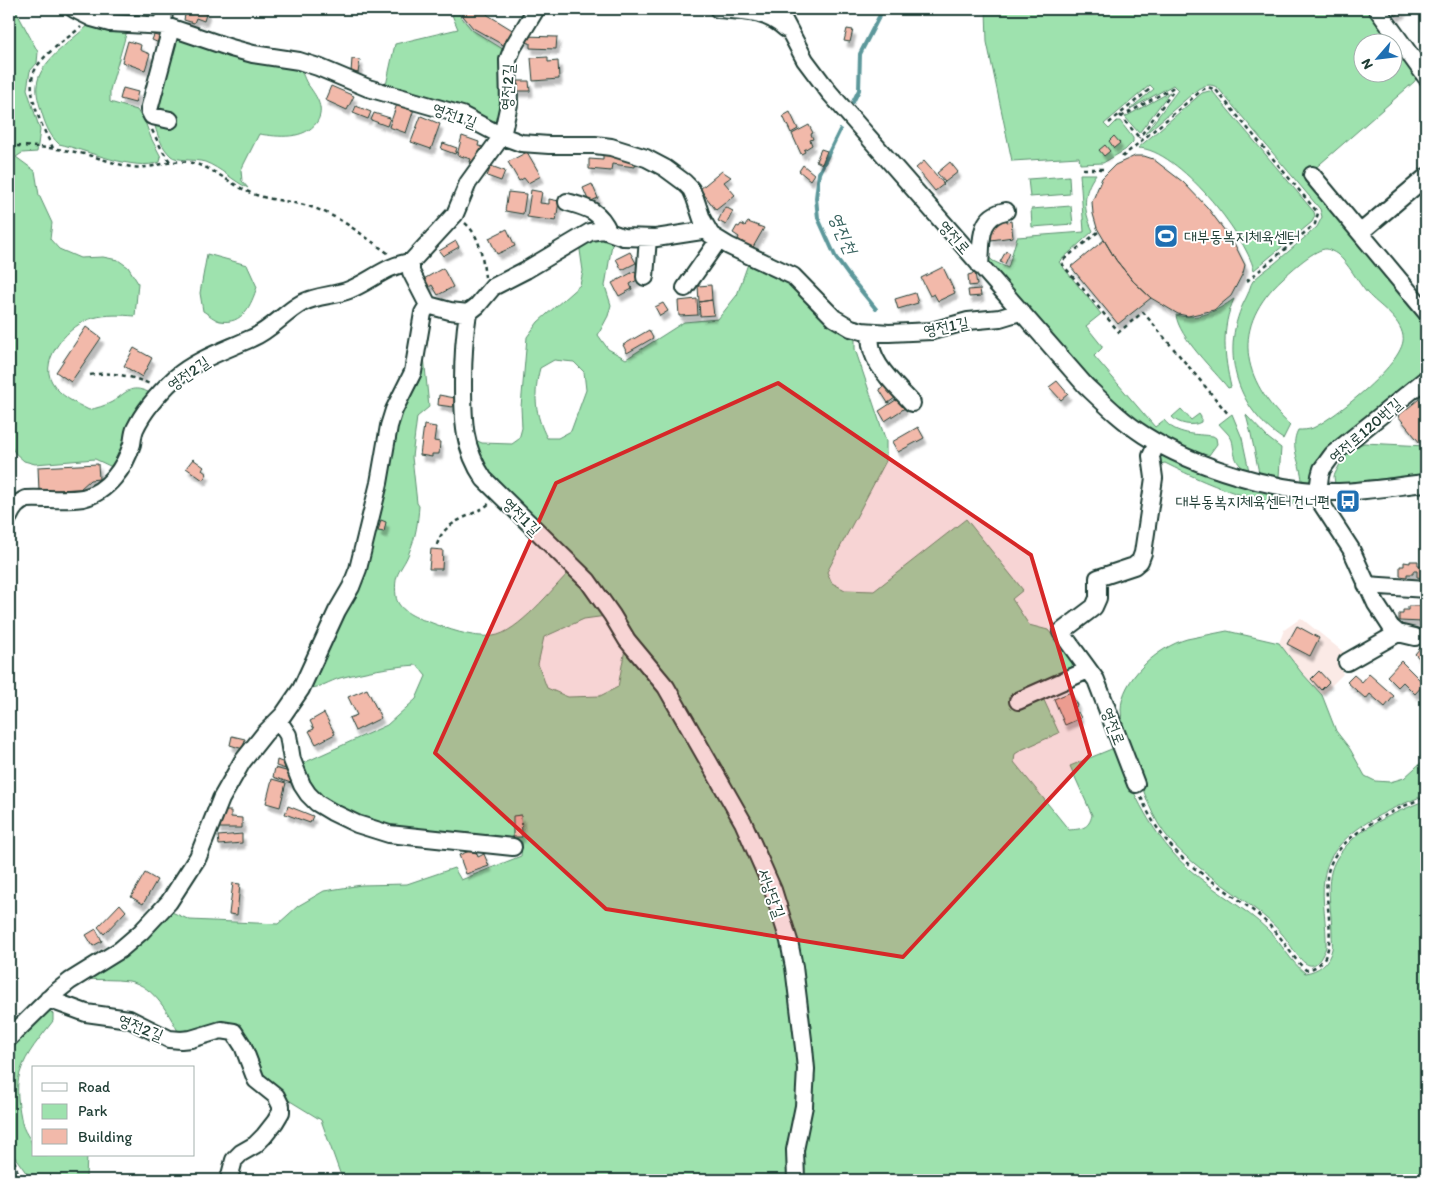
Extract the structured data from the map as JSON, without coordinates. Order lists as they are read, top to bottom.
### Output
{
  "streets": {
    "street": [
      "영전2길",
      "영전1길",
      "영전로",
      "영전로120번길",
      "서낭당길"
    ]
  },
  "crossings": [
    ["영전2길", "영전1길"],
    ["영전1길", "영전로"],
    ["영전1길", "서낭당길"],
    ["영전로", "영전로120번길"]
  ],
  "water": ["영진천"],
  "places": {
    "sports": ["대부동복지체육센터"],
    "bus stop": ["대부동복지체육센터건너편"]
  },
  "legend": ["Road", "Park", "Building"],
  "north": "bottom left"
}
